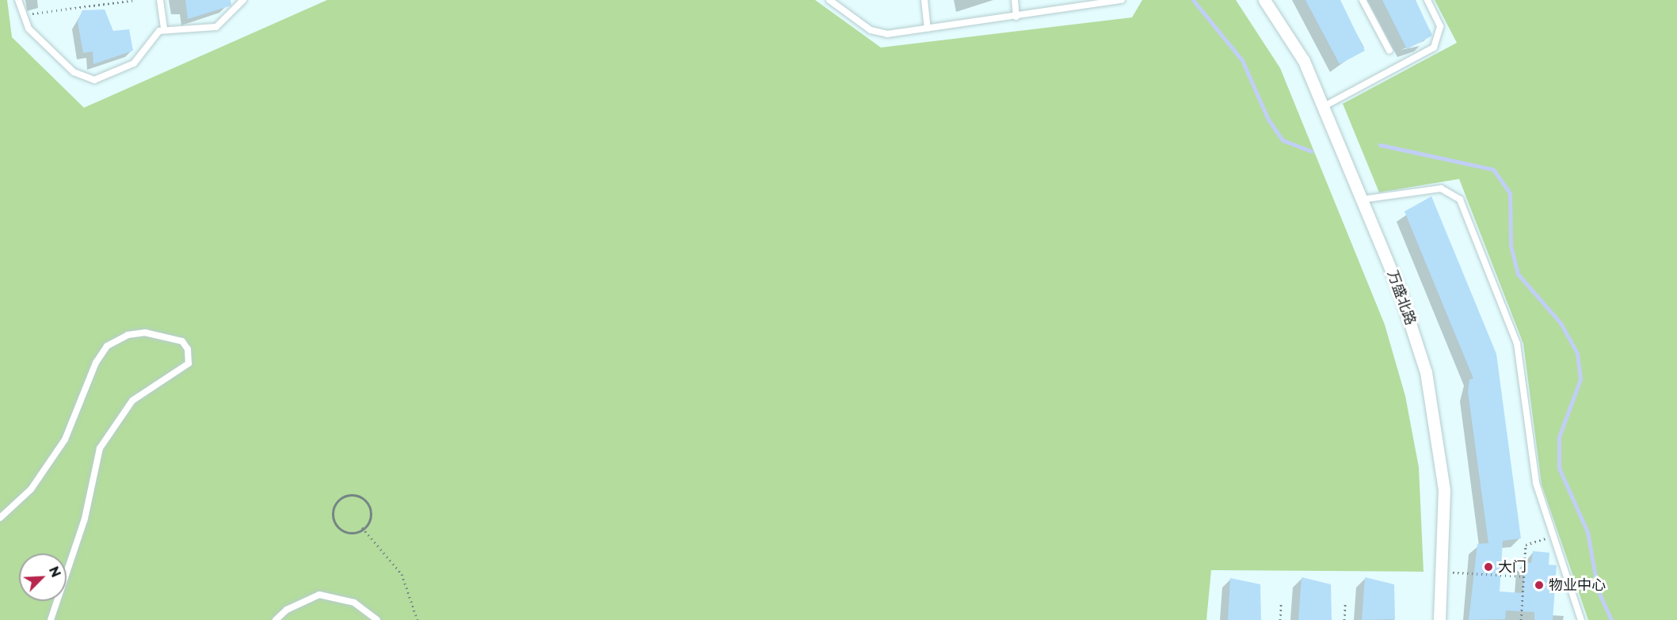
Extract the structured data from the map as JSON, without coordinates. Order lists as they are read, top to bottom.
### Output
{
  "streets": {
    "street": ["万盛北路"]
  },
  "places": ["大门", "物业中心"],
  "north": "top right"
}
